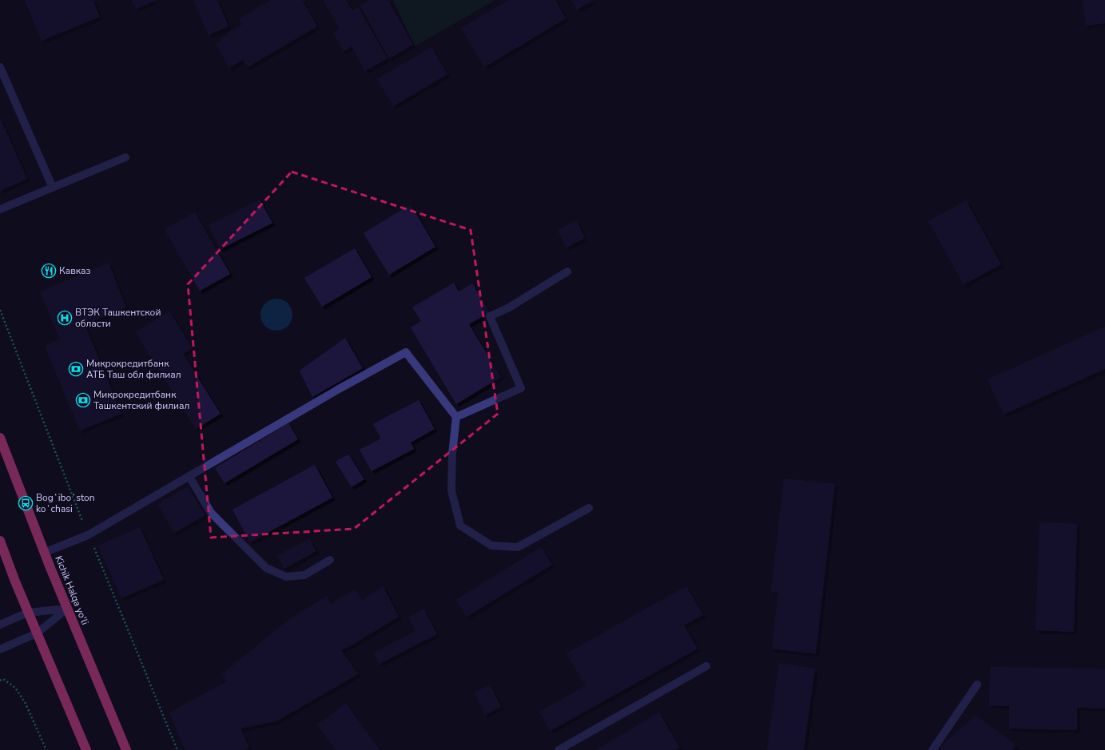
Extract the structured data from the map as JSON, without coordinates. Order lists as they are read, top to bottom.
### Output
{
  "streets": {
    "highway": ["Kichik Halqa yo'li"]
  },
  "places": {
    "restaurant": ["Кавказ"],
    "hospital": ["ВТЭК Ташкентской области"],
    "bank": ["Микрокредитбанк АТБ Таш обл филиал", "Микрокредитбанк Ташкентский филиал"],
    "bus stop": ["Bogʻiboʻston koʻchasi"]
  }
}
